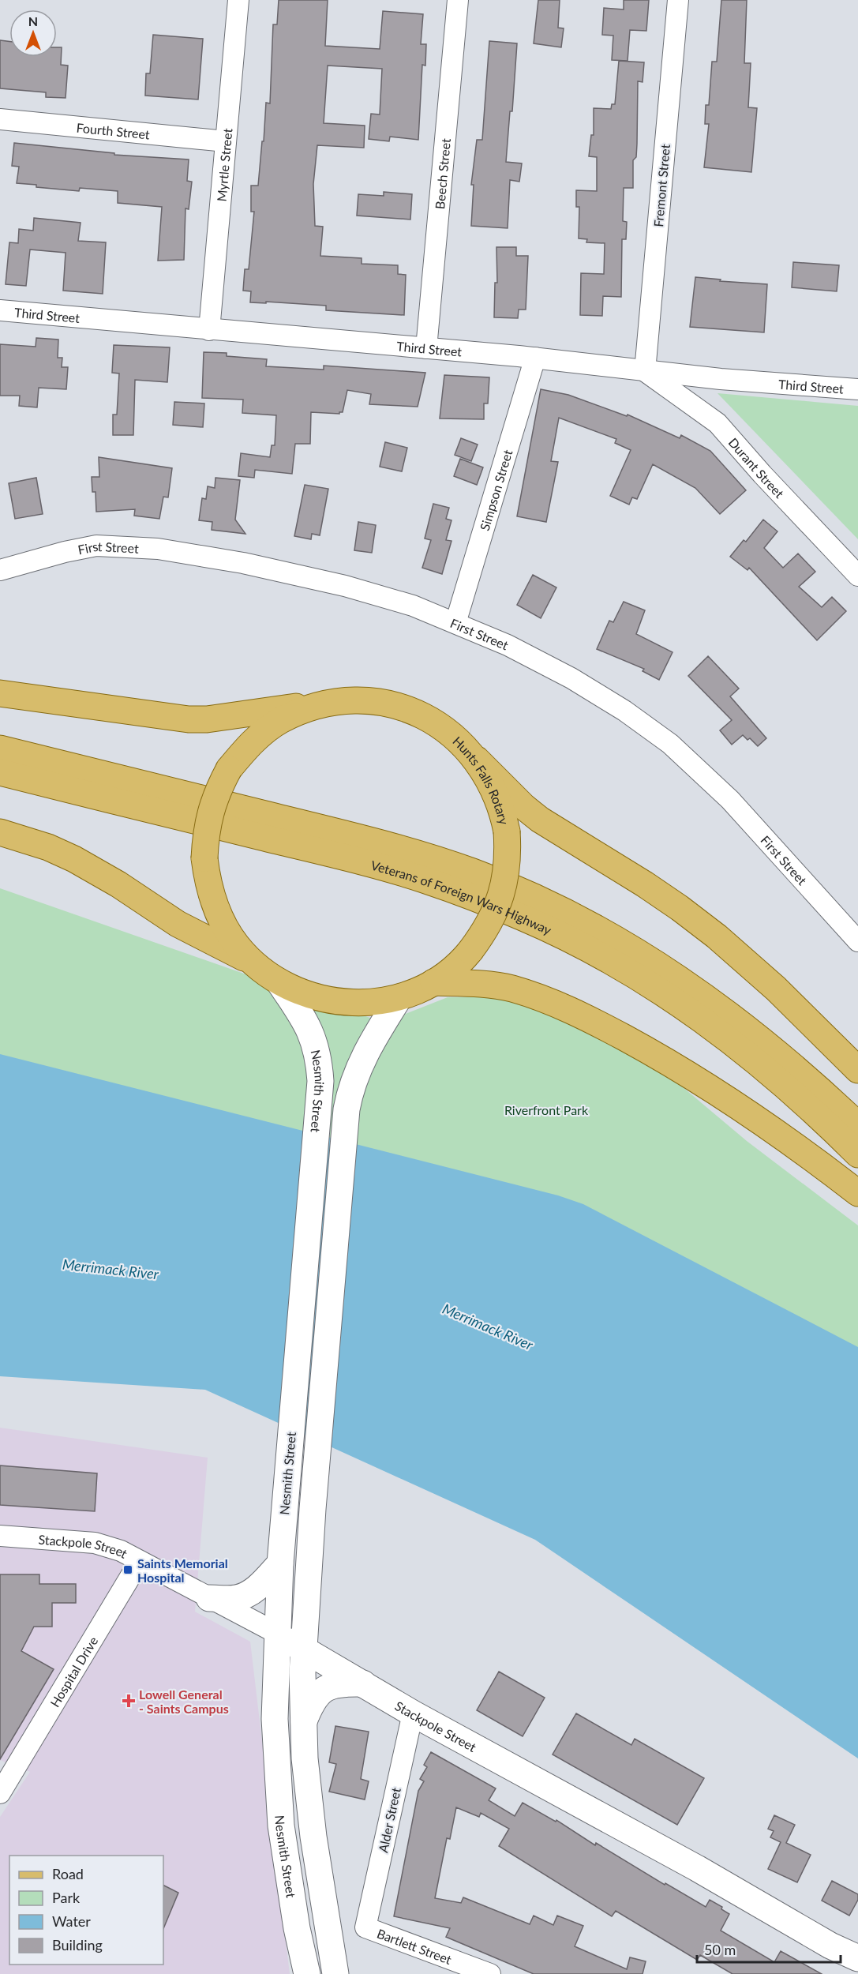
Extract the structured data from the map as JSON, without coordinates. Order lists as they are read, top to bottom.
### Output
{
  "streets": {
    "main road": [
      "Hunts Falls Rotary",
      "Veterans of Foreign Wars Highway",
      "Nesmith Street",
      "Stackpole Street"
    ],
    "street": [
      "Fourth Street",
      "Myrtle Street",
      "Beech Street",
      "Fremont Street",
      "Third Street",
      "Durant Street",
      "Simpson Street",
      "First Street",
      "Hospital Drive",
      "Alder Street",
      "Bartlett Street"
    ]
  },
  "crossings": [
    ["Fourth Street", "Myrtle Street"],
    ["Myrtle Street", "Third Street"],
    ["Beech Street", "Third Street"],
    ["Fremont Street", "Third Street"],
    ["Fremont Street", "Durant Street"],
    ["Third Street", "Durant Street"],
    ["Third Street", "Simpson Street"],
    ["Simpson Street", "First Street"],
    ["Hunts Falls Rotary", "Nesmith Street"],
    ["Nesmith Street", "Stackpole Street"],
    ["Stackpole Street", "Hospital Drive"],
    ["Stackpole Street", "Alder Street"],
    ["Alder Street", "Bartlett Street"]
  ],
  "water": ["Merrimack River"],
  "parks": ["Riverfront Park"],
  "places": {
    "transit": ["Saints Memorial Hospital"],
    "health": ["Lowell General - Saints Campus"]
  },
  "legend": [
    "Road",
    "Park",
    "Water",
    "Building"
  ],
  "scale_bar": "50 m",
  "north": "top"
}
